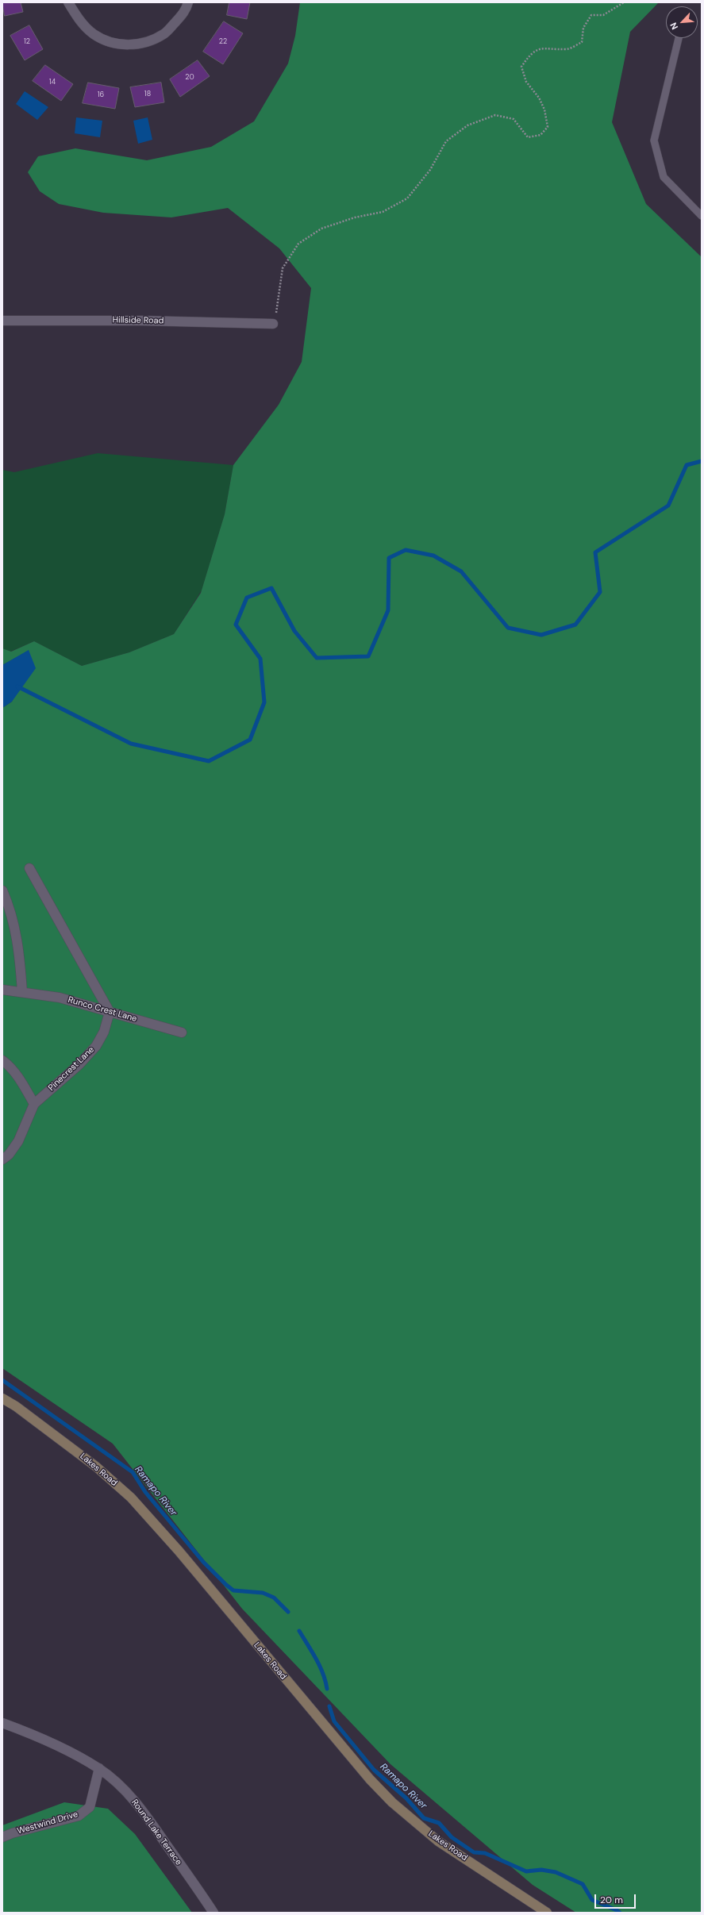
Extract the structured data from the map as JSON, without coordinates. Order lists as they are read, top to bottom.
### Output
{
  "streets": {
    "main road": ["Lakes Road"],
    "street": [
      "Hillside Road",
      "Runco Crest Lane",
      "Pinecrest Lane",
      "Westwind Drive",
      "Round Lake Terrace"
    ]
  },
  "crossings": [
    ["Runco Crest Lane", "Pinecrest Lane"],
    ["Westwind Drive", "Round Lake Terrace"]
  ],
  "water": ["Ramapo River"],
  "house_numbers": [
    "12",
    "22",
    "20",
    "14",
    "18",
    "16"
  ],
  "scale_bar": "20 m",
  "north": "bottom left"
}
